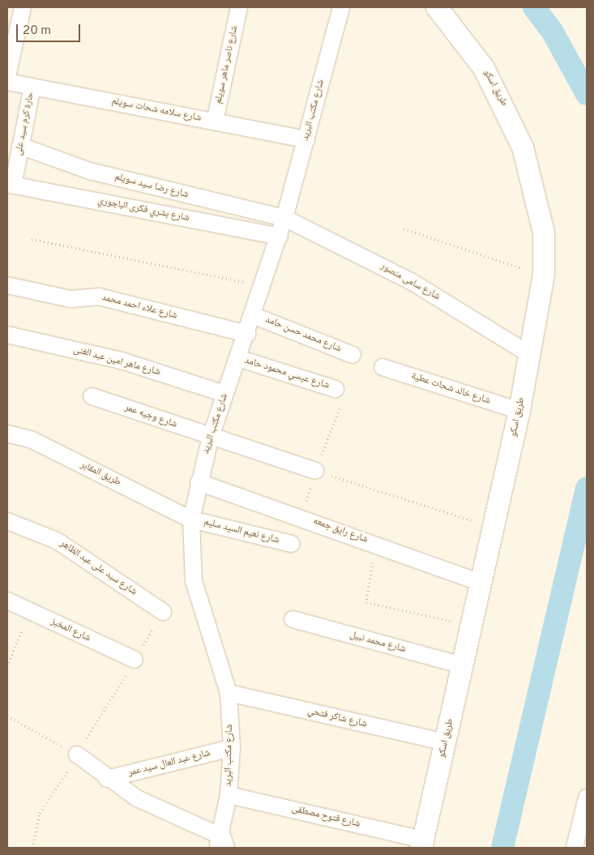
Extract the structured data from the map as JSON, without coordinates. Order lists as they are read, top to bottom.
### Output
{
  "streets": {
    "street": [
      "شارع ناصر ماهر سويلم",
      "طريق اسكو",
      "شارع سلامه شحات سويلم",
      "شارع مكتب البريد",
      "حارة كرم سيد على",
      "شارع رضا سيد سويلم",
      "شارع بشري فكرى الباجوري",
      "شارع سامى منصور",
      "شارع علاء احمد محمد",
      "شارع محمد حسن حامد",
      "شارع ماهر امين عبد الغنى",
      "شارع عيسي محمود حامد",
      "شارع خالد شحات عطية",
      "شارع وجيه عمر",
      "طريق المقابر",
      "شارع رايق جمعه",
      "شارع نعيم السيد سليم",
      "شارع سيد على عبد الظاهر",
      "شارع المخبز",
      "شارع محمد نبيل",
      "شارع شاكر فتحي",
      "شارع عبد العال سيد عمر",
      "شارع فتوح مصطفى"
    ]
  },
  "crossings": [
    ["شارع ناصر ماهر سويلم", "شارع سلامه شحات سويلم"],
    ["طريق اسكو", "شارع سامى منصور"],
    ["طريق اسكو", "شارع خالد شحات عطية"],
    ["طريق اسكو", "شارع رايق جمعه"],
    ["طريق اسكو", "شارع محمد نبيل"],
    ["طريق اسكو", "شارع شاكر فتحي"],
    ["طريق اسكو", "شارع فتوح مصطفى"],
    ["شارع سلامه شحات سويلم", "شارع مكتب البريد"],
    ["شارع سلامه شحات سويلم", "حارة كرم سيد على"],
    ["شارع مكتب البريد", "شارع رضا سيد سويلم"],
    ["شارع مكتب البريد", "شارع بشري فكرى الباجوري"],
    ["شارع مكتب البريد", "شارع سامى منصور"],
    ["شارع مكتب البريد", "شارع علاء احمد محمد"],
    ["شارع مكتب البريد", "شارع محمد حسن حامد"],
    ["شارع مكتب البريد", "شارع ماهر امين عبد الغنى"],
    ["شارع مكتب البريد", "شارع عيسي محمود حامد"],
    ["شارع مكتب البريد", "شارع وجيه عمر"],
    ["شارع مكتب البريد", "طريق المقابر"],
    ["شارع مكتب البريد", "شارع رايق جمعه"],
    ["شارع مكتب البريد", "شارع نعيم السيد سليم"],
    ["شارع مكتب البريد", "شارع شاكر فتحي"],
    ["شارع مكتب البريد", "شارع عبد العال سيد عمر"],
    ["شارع مكتب البريد", "شارع فتوح مصطفى"],
    ["حارة كرم سيد على", "شارع رضا سيد سويلم"],
    ["حارة كرم سيد على", "شارع بشري فكرى الباجوري"],
    ["شارع رضا سيد سويلم", "شارع سامى منصور"],
    ["طريق المقابر", "شارع نعيم السيد سليم"]
  ],
  "scale_bar": "20 m"
}
